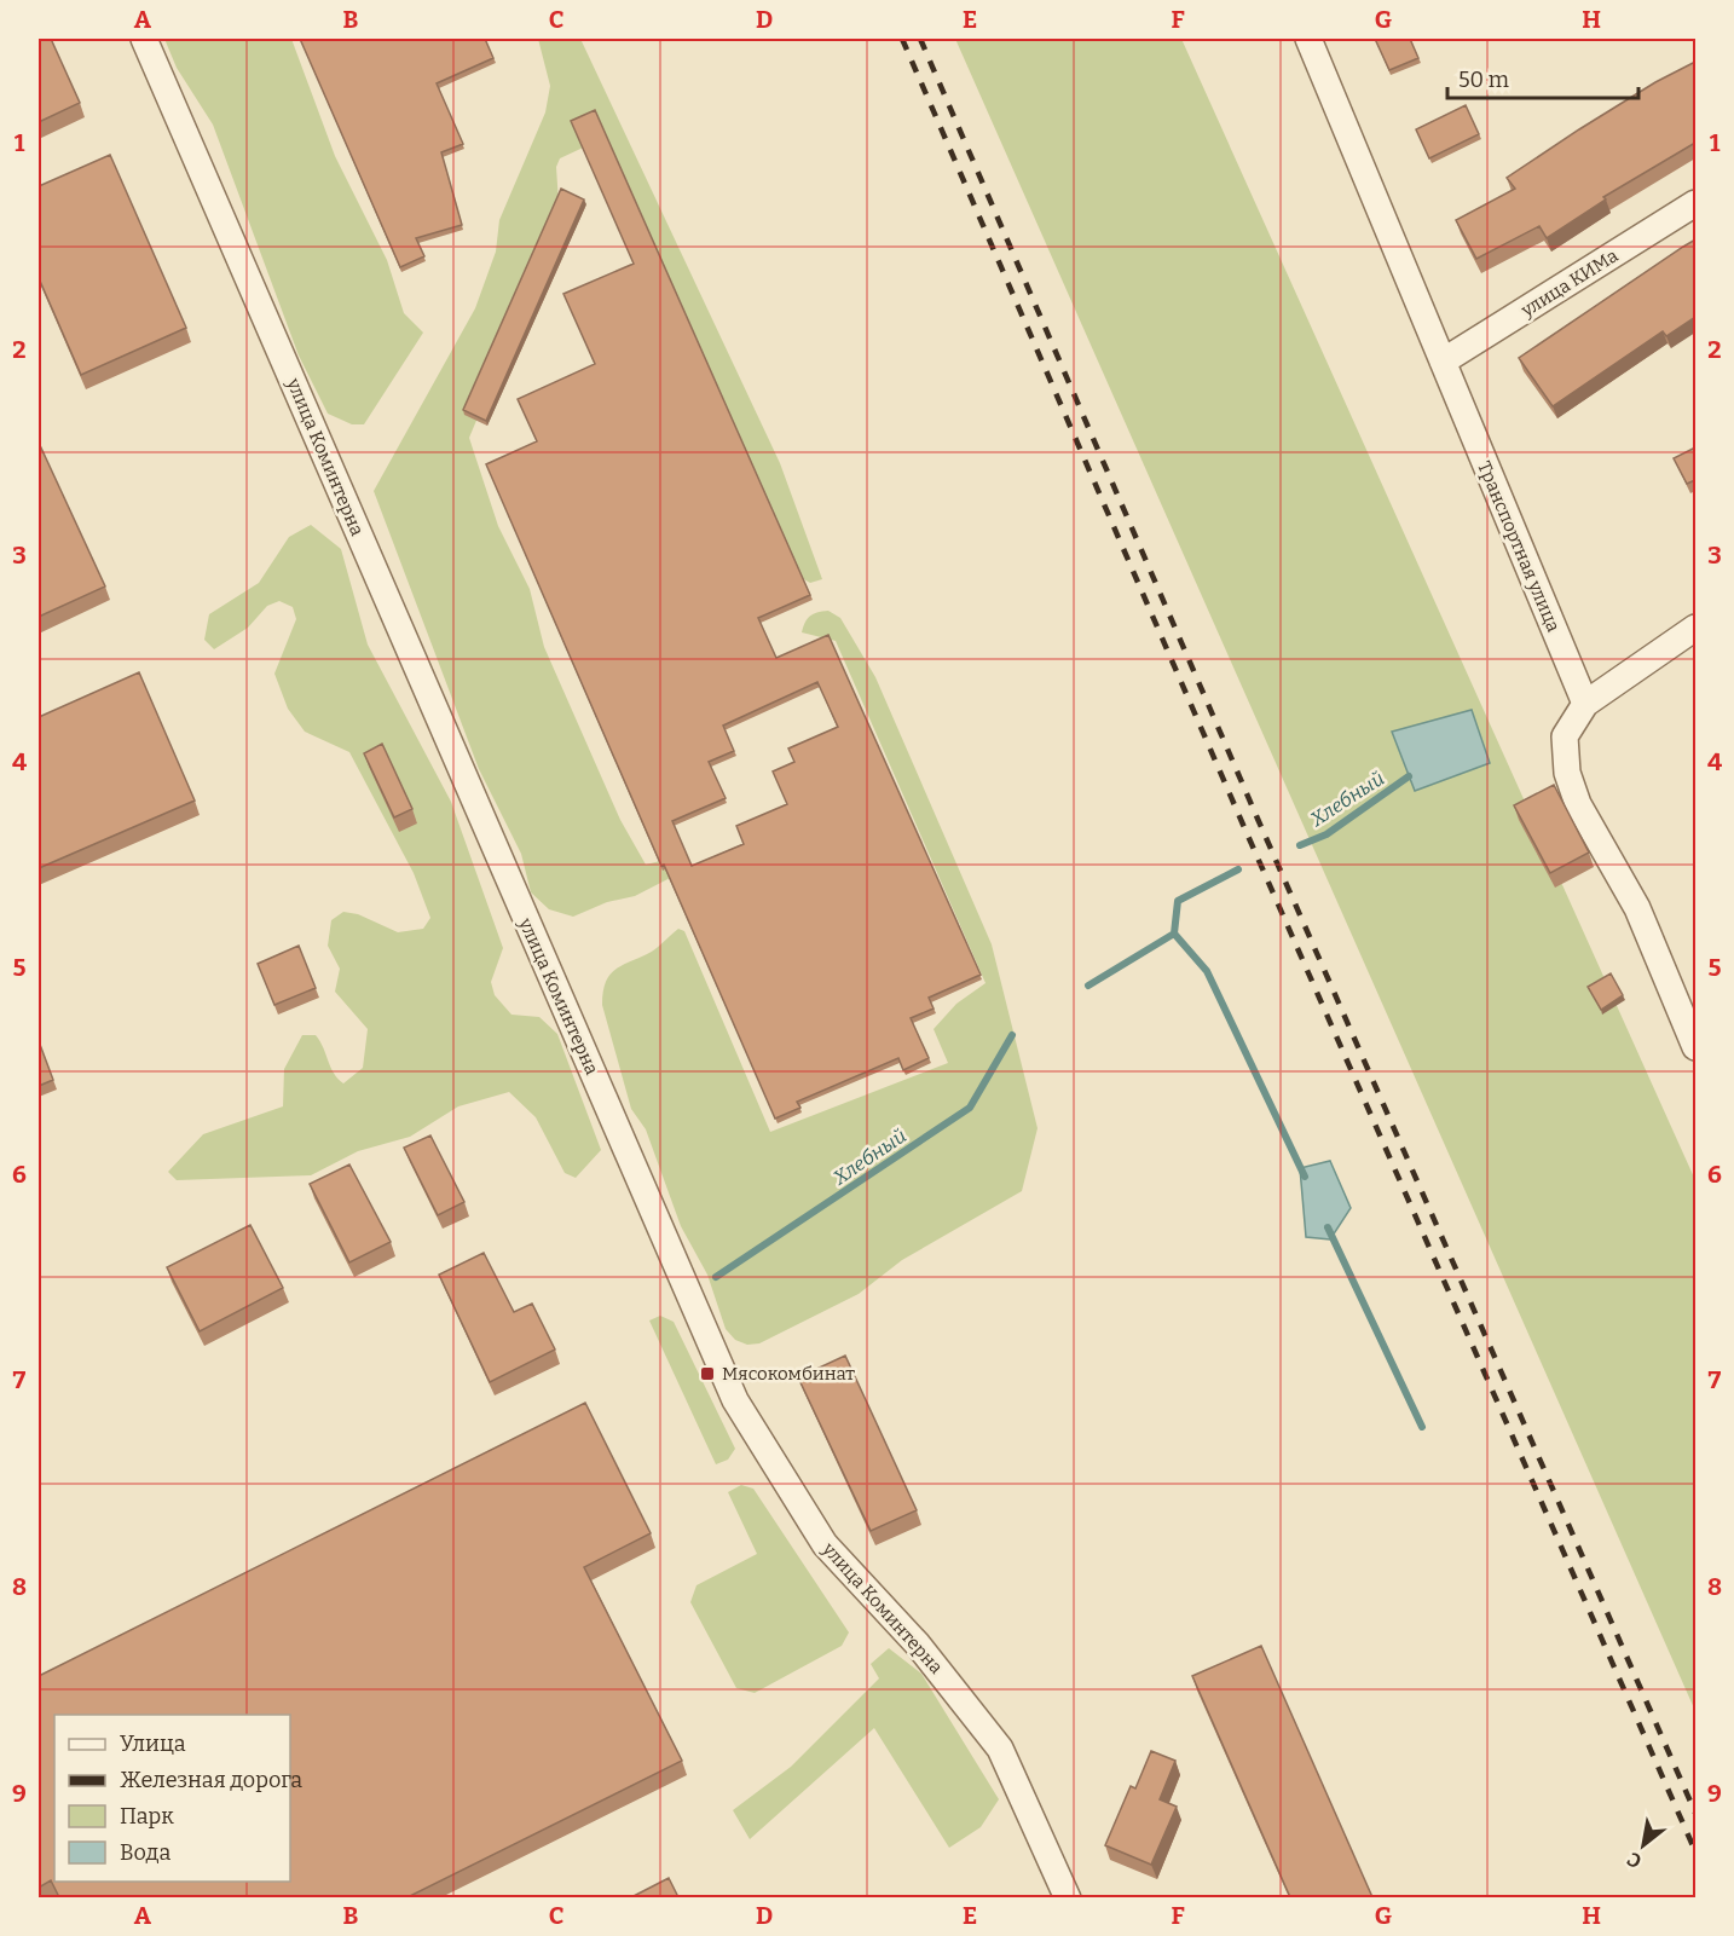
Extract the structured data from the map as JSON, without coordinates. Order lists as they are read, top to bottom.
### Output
{
  "streets": {
    "street": ["улица КИМа", "улица Коминтерна", "Транспортная улица"]
  },
  "crossings": [
    ["улица КИМа", "Транспортная улица"]
  ],
  "water": ["Хлебный"],
  "places": {
    "transit": ["Мясокомбинат"]
  },
  "legend": [
    "Улица",
    "Железная дорога",
    "Парк",
    "Вода"
  ],
  "scale_bar": "50 m",
  "north": "bottom left",
  "grid": {
    "columns": [
      "A",
      "B",
      "C",
      "D",
      "E",
      "F",
      "G",
      "H"
    ],
    "rows": [
      "1",
      "2",
      "3",
      "4",
      "5",
      "6",
      "7",
      "8",
      "9"
    ]
  }
}
